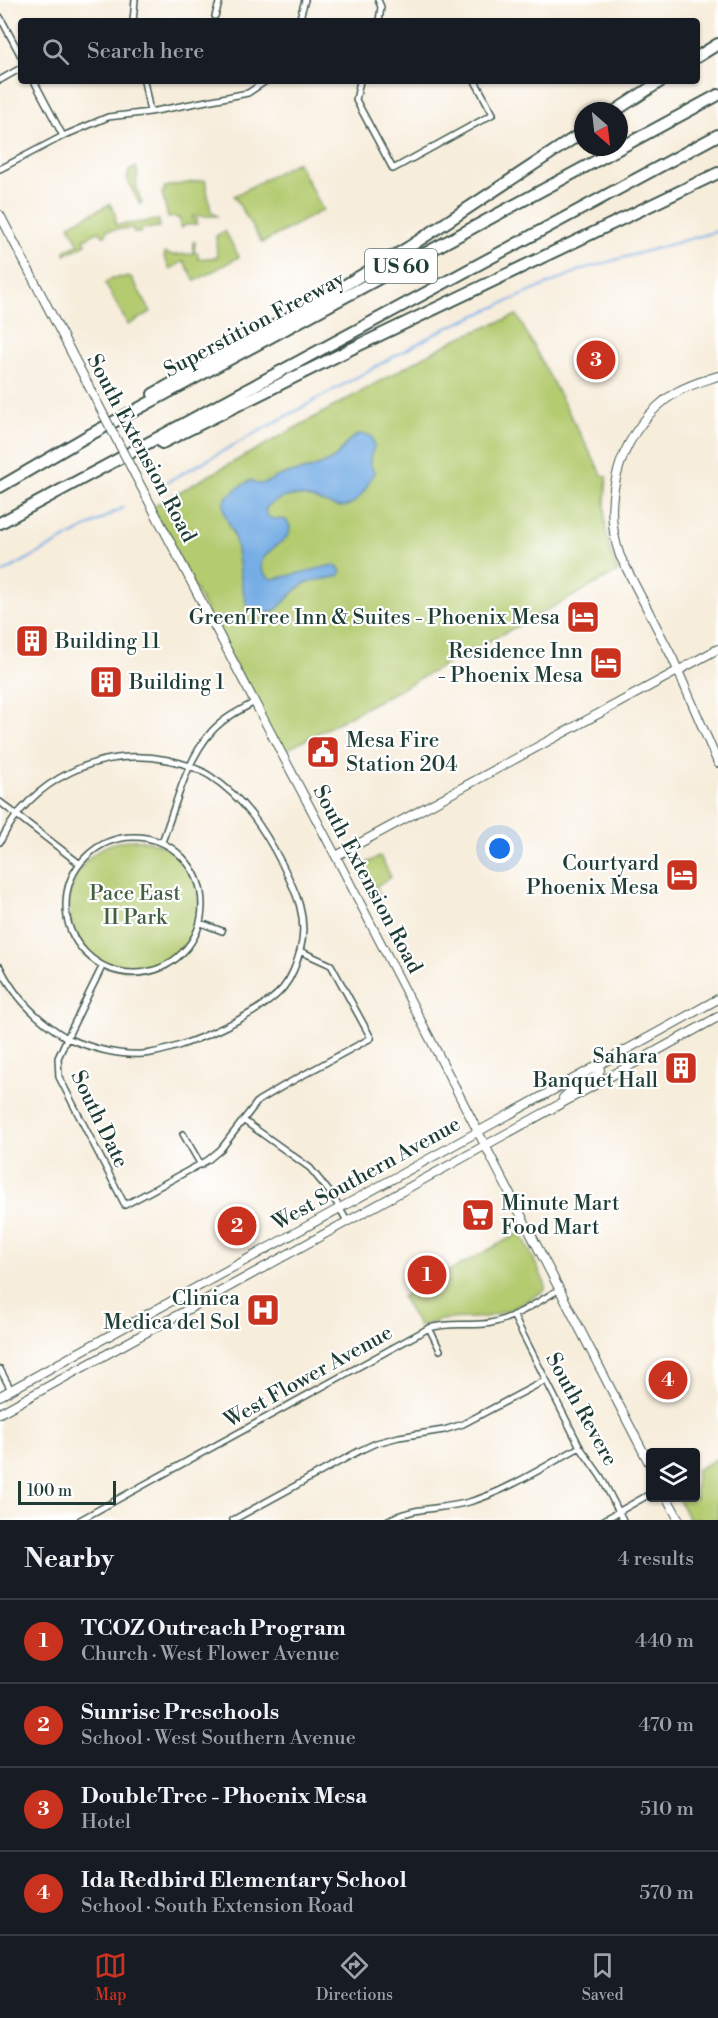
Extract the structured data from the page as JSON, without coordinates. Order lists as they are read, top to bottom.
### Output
{
  "streets": {
    "highway": ["US 60", "Superstition Freeway"],
    "street": [
      "South Extension Road",
      "South Date",
      "West Southern Avenue",
      "West Flower Avenue",
      "South Revere"
    ]
  },
  "crossings": [
    ["South Extension Road", "West Southern Avenue"],
    ["South Extension Road", "West Flower Avenue"],
    ["West Flower Avenue", "South Revere"]
  ],
  "parks": ["Pace East II Park"],
  "places": {
    "hotel": ["GreenTree Inn & Suites - Phoenix Mesa", "Residence Inn - Phoenix Mesa", "Courtyard Phoenix Mesa"],
    "building": ["Building 11", "Building 1", "Sahara Banquet Hall"],
    "public building": ["Mesa Fire Station 204"],
    "supermarket": ["Minute Mart Food Mart"],
    "hospital": ["Clinica Medica del Sol"]
  },
  "scale_bar": "100 m",
  "north": "bottom right",
  "page": {
    "search": "Search here",
    "pins": [
      "3",
      "2",
      "1",
      "4"
    ],
    "scale": "100 m",
    "heading": ["Nearby", "4 results"],
    "list": [
      {
        "mark": "1",
        "name": "TCOZ Outreach Program",
        "note": "Church · West Flower Avenue",
        "value": "440 m"
      },
      {
        "mark": "2",
        "name": "Sunrise Preschools",
        "note": "School · West Southern Avenue",
        "value": "470 m"
      },
      {
        "mark": "3",
        "name": "DoubleTree - Phoenix Mesa",
        "note": "Hotel",
        "value": "510 m"
      },
      {
        "mark": "4",
        "name": "Ida Redbird Elementary School",
        "note": "School · South Extension Road",
        "value": "570 m"
      }
    ],
    "nav": ["Map", "Directions", "Saved"]
  }
}
